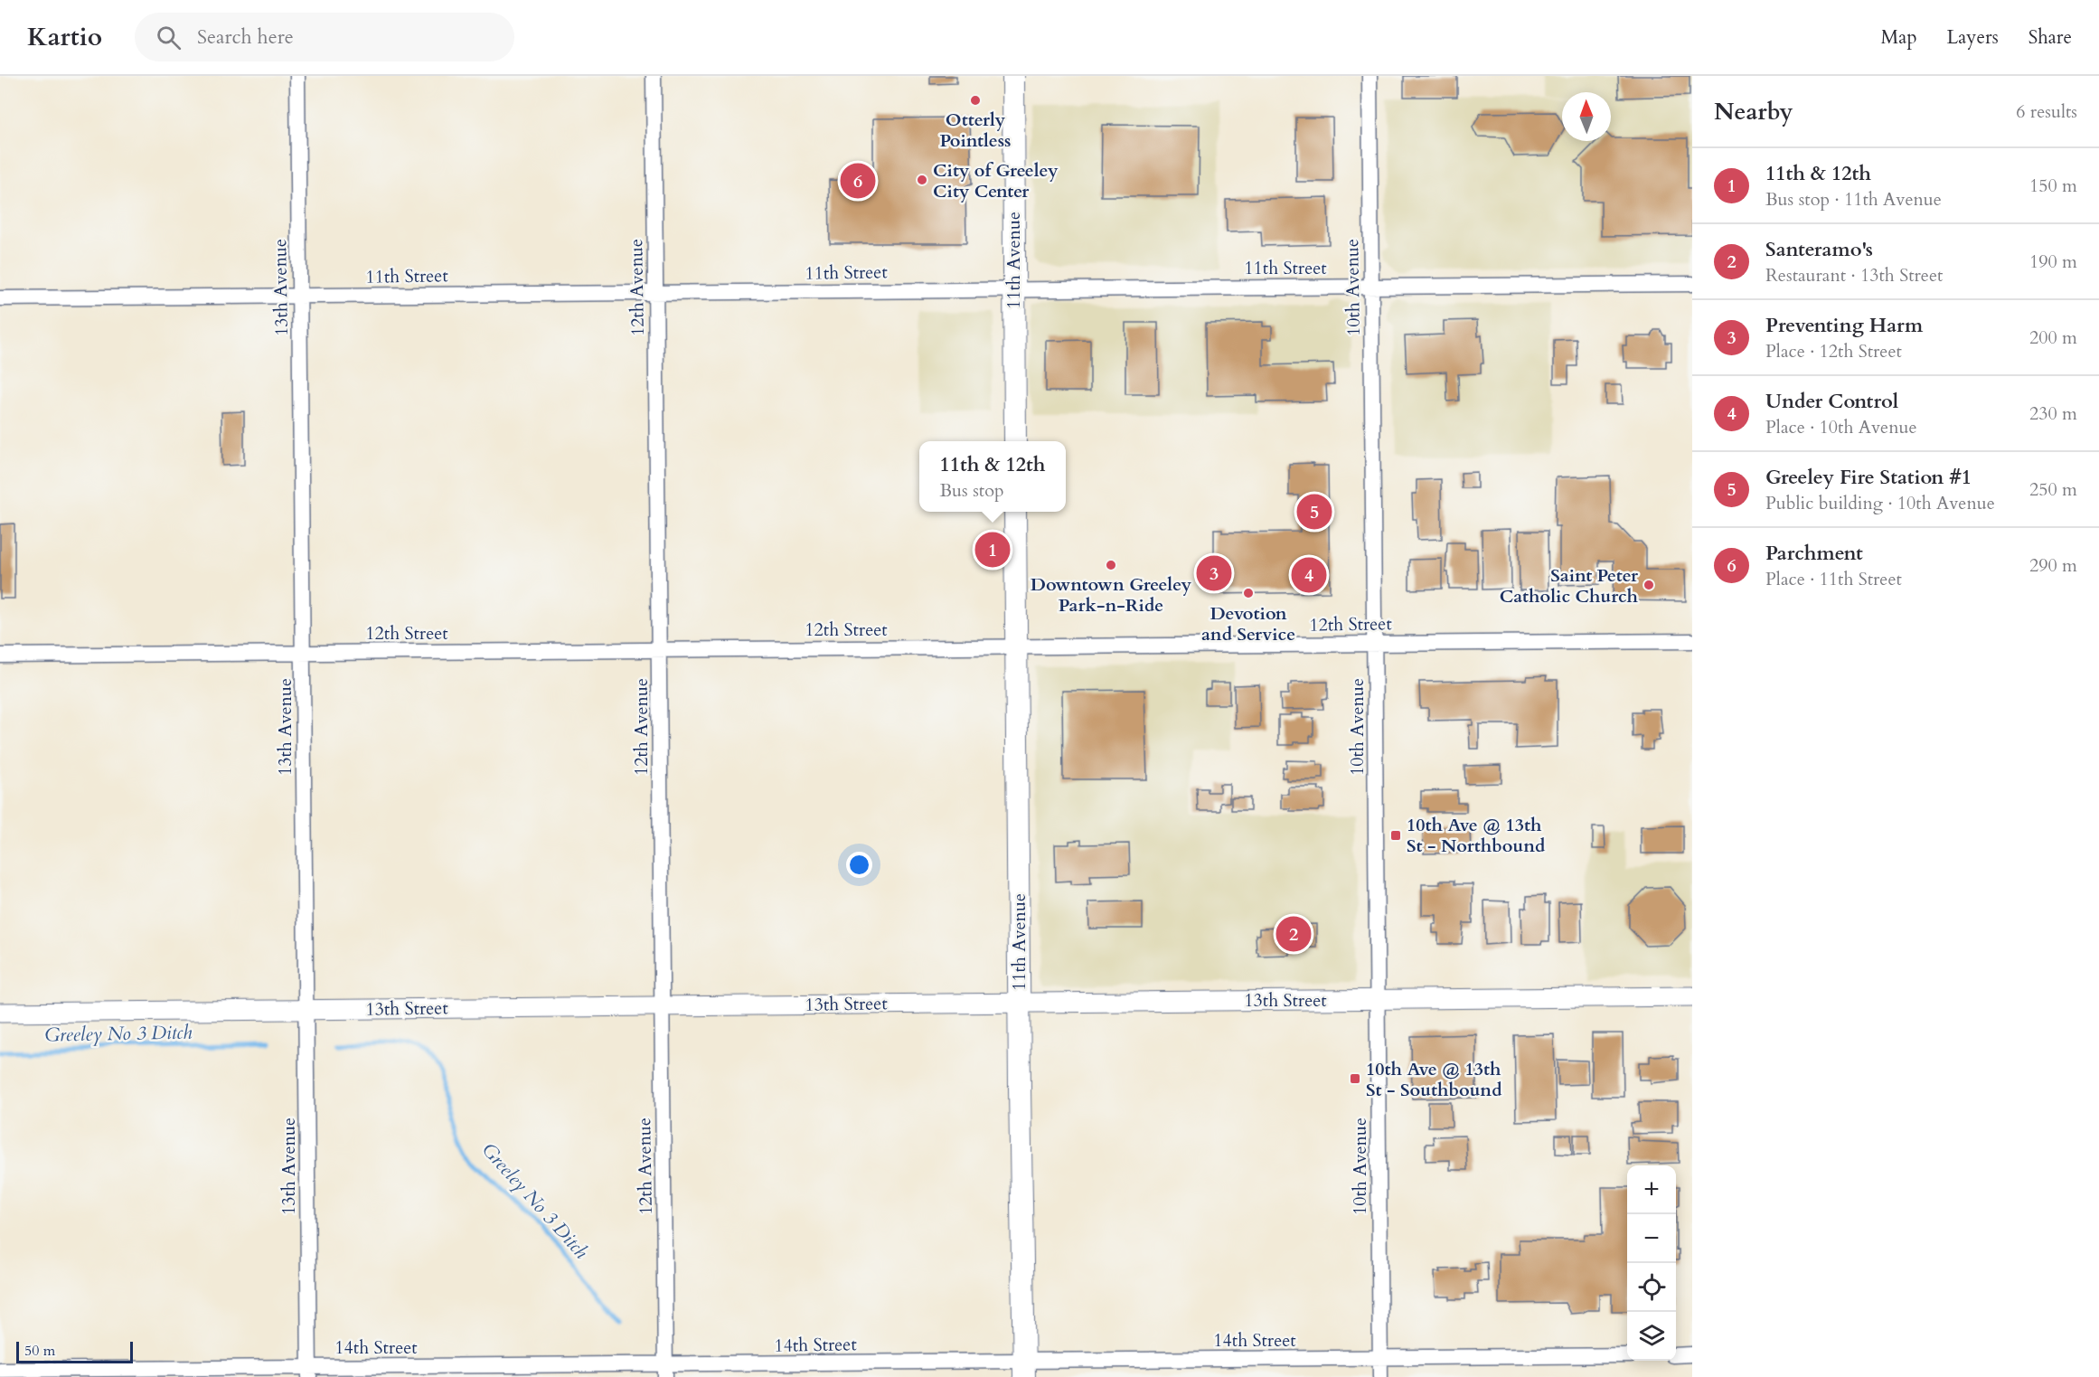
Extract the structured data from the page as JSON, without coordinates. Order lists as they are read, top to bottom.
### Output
{
  "streets": {
    "main road": ["11th Avenue"],
    "street": [
      "11th Street",
      "13th Avenue",
      "12th Avenue",
      "10th Avenue",
      "12th Street",
      "13th Street",
      "14th Street"
    ]
  },
  "crossings": [
    ["11th Avenue", "11th Street"],
    ["11th Avenue", "12th Street"],
    ["11th Avenue", "13th Street"],
    ["11th Avenue", "14th Street"],
    ["11th Street", "13th Avenue"],
    ["11th Street", "12th Avenue"],
    ["11th Street", "10th Avenue"],
    ["13th Avenue", "12th Street"],
    ["13th Avenue", "13th Street"],
    ["13th Avenue", "14th Street"],
    ["12th Avenue", "12th Street"],
    ["12th Avenue", "13th Street"],
    ["12th Avenue", "14th Street"],
    ["10th Avenue", "12th Street"],
    ["10th Avenue", "13th Street"],
    ["10th Avenue", "14th Street"]
  ],
  "water": ["Greeley No 3 Ditch"],
  "places": {
    "other": [
      "Otterly Pointless",
      "City of Greeley City Center",
      "Downtown Greeley Park-n-Ride",
      "Saint Peter Catholic Church",
      "Devotion and Service"
    ],
    "transit": ["10th Ave @ 13th St - Northbound", "10th Ave @ 13th St - Southbound"]
  },
  "scale_bar": "50 m",
  "north": "top",
  "page": {
    "header": "Kartio",
    "search": "Search here",
    "nav": ["Map", "Layers", "Share"],
    "heading": ["Nearby", "6 results"],
    "list": [
      {
        "mark": "1",
        "name": "11th & 12th",
        "note": "Bus stop · 11th Avenue",
        "value": "150 m"
      },
      {
        "mark": "2",
        "name": "Santeramo's",
        "note": "Restaurant · 13th Street",
        "value": "190 m"
      },
      {
        "mark": "3",
        "name": "Preventing Harm",
        "note": "Place · 12th Street",
        "value": "200 m"
      },
      {
        "mark": "4",
        "name": "Under Control",
        "note": "Place · 10th Avenue",
        "value": "230 m"
      },
      {
        "mark": "5",
        "name": "Greeley Fire Station #1",
        "note": "Public building · 10th Avenue",
        "value": "250 m"
      },
      {
        "mark": "6",
        "name": "Parchment",
        "note": "Place · 11th Street",
        "value": "290 m"
      }
    ],
    "pins": [
      "6",
      "5",
      "1",
      "3",
      "4",
      "2"
    ],
    "popup": ["11th & 12th", "Bus stop"],
    "map_buttons": ["+", "−"],
    "scale": "50 m"
  }
}
